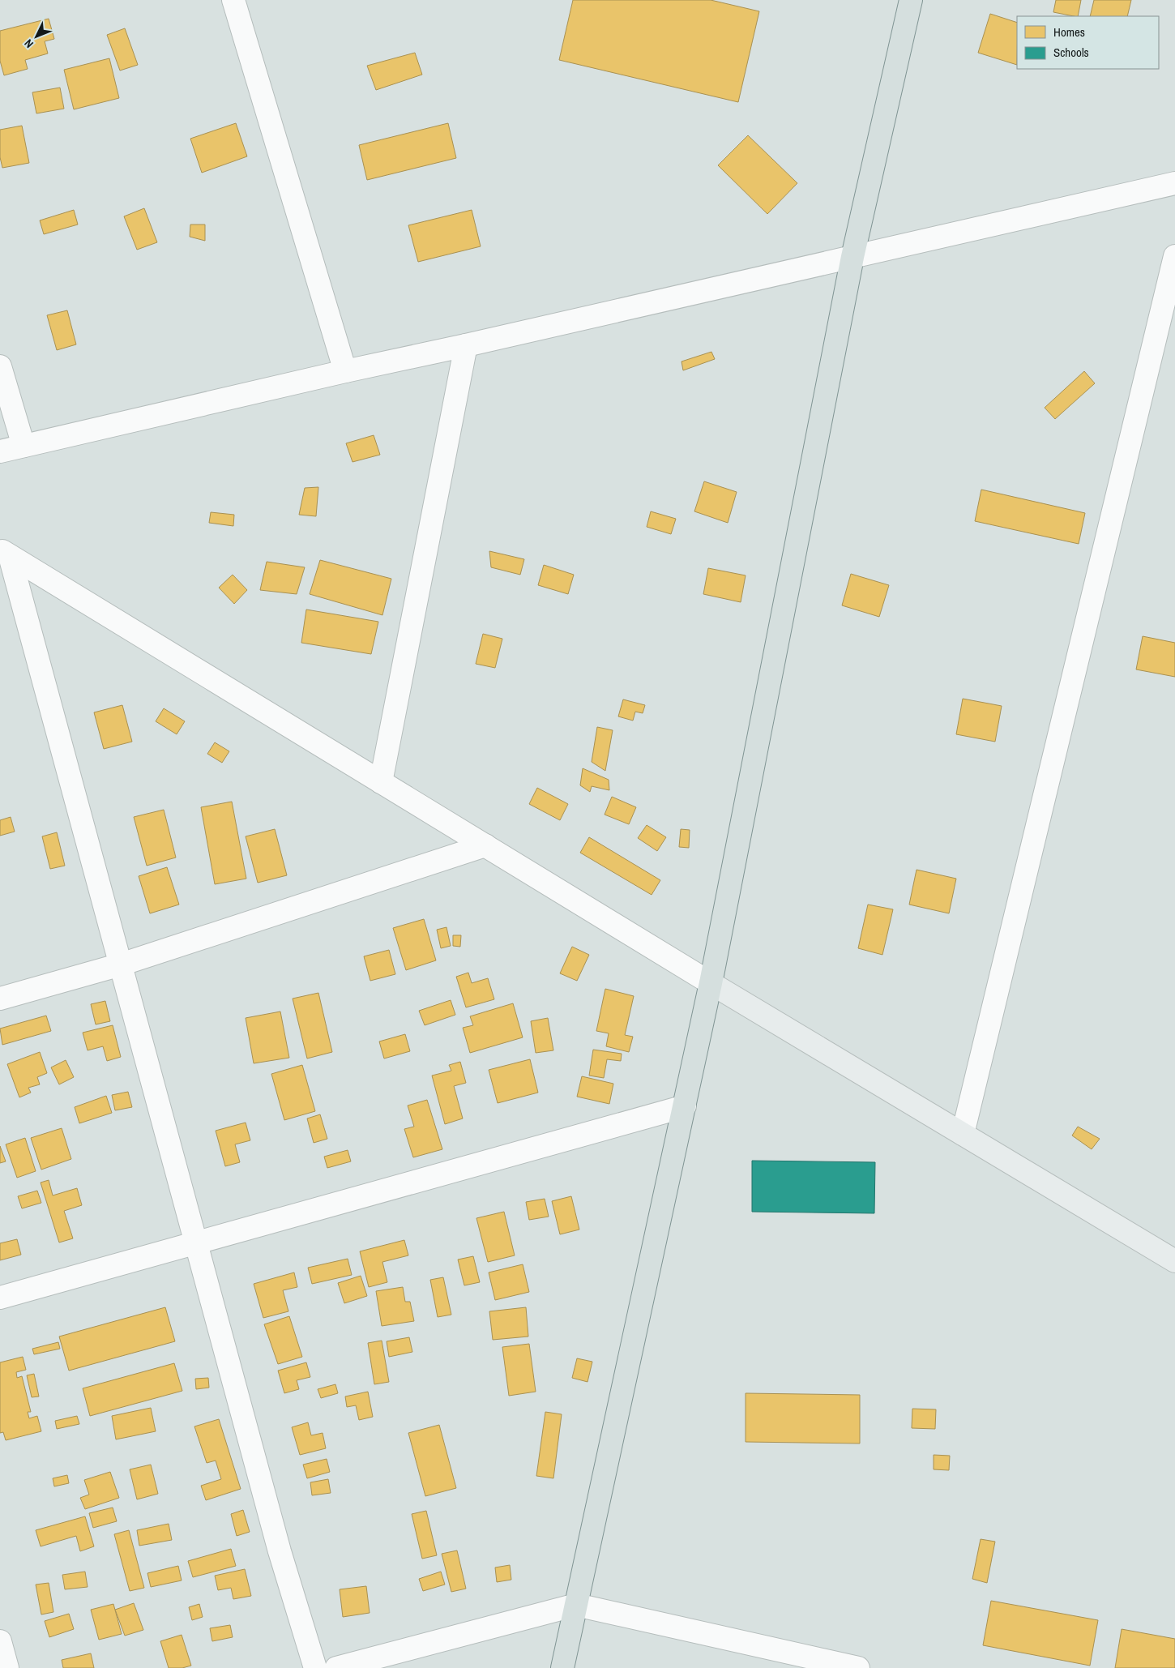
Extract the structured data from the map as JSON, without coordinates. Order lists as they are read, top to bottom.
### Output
{
  "legend": ["Homes", "Schools"],
  "north": "bottom left"
}
